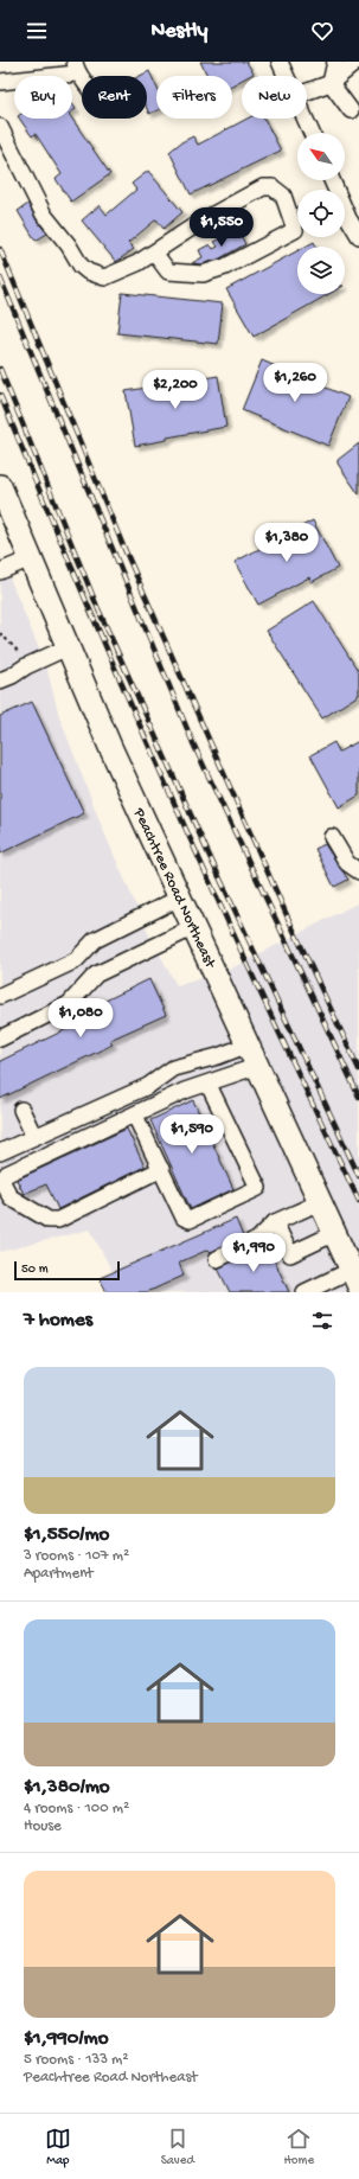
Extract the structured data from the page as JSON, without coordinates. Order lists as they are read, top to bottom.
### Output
{
  "streets": {
    "highway": ["Peachtree Road Northeast"]
  },
  "scale_bar": "50 m",
  "north": "top left",
  "page": {
    "header": "Nestly",
    "chip": [
      "Buy",
      "Rent",
      "Filters",
      "New"
    ],
    "price": [
      "$1,550",
      "$1,260",
      "$2,200",
      "$1,380",
      "$1,080",
      "$1,590",
      "$1,990"
    ],
    "scale": "50 m",
    "heading": "7 homes",
    "list": [
      {
        "name": "$1,550/mo",
        "note": "3 rooms · 107 m² · Apartment"
      },
      {
        "name": "$1,380/mo",
        "note": "4 rooms · 100 m² · House"
      },
      {
        "name": "$1,990/mo",
        "note": "5 rooms · 133 m² · Peachtree Road Northeast"
      }
    ],
    "tabs": ["Map", "Saved", "Home"]
  }
}
